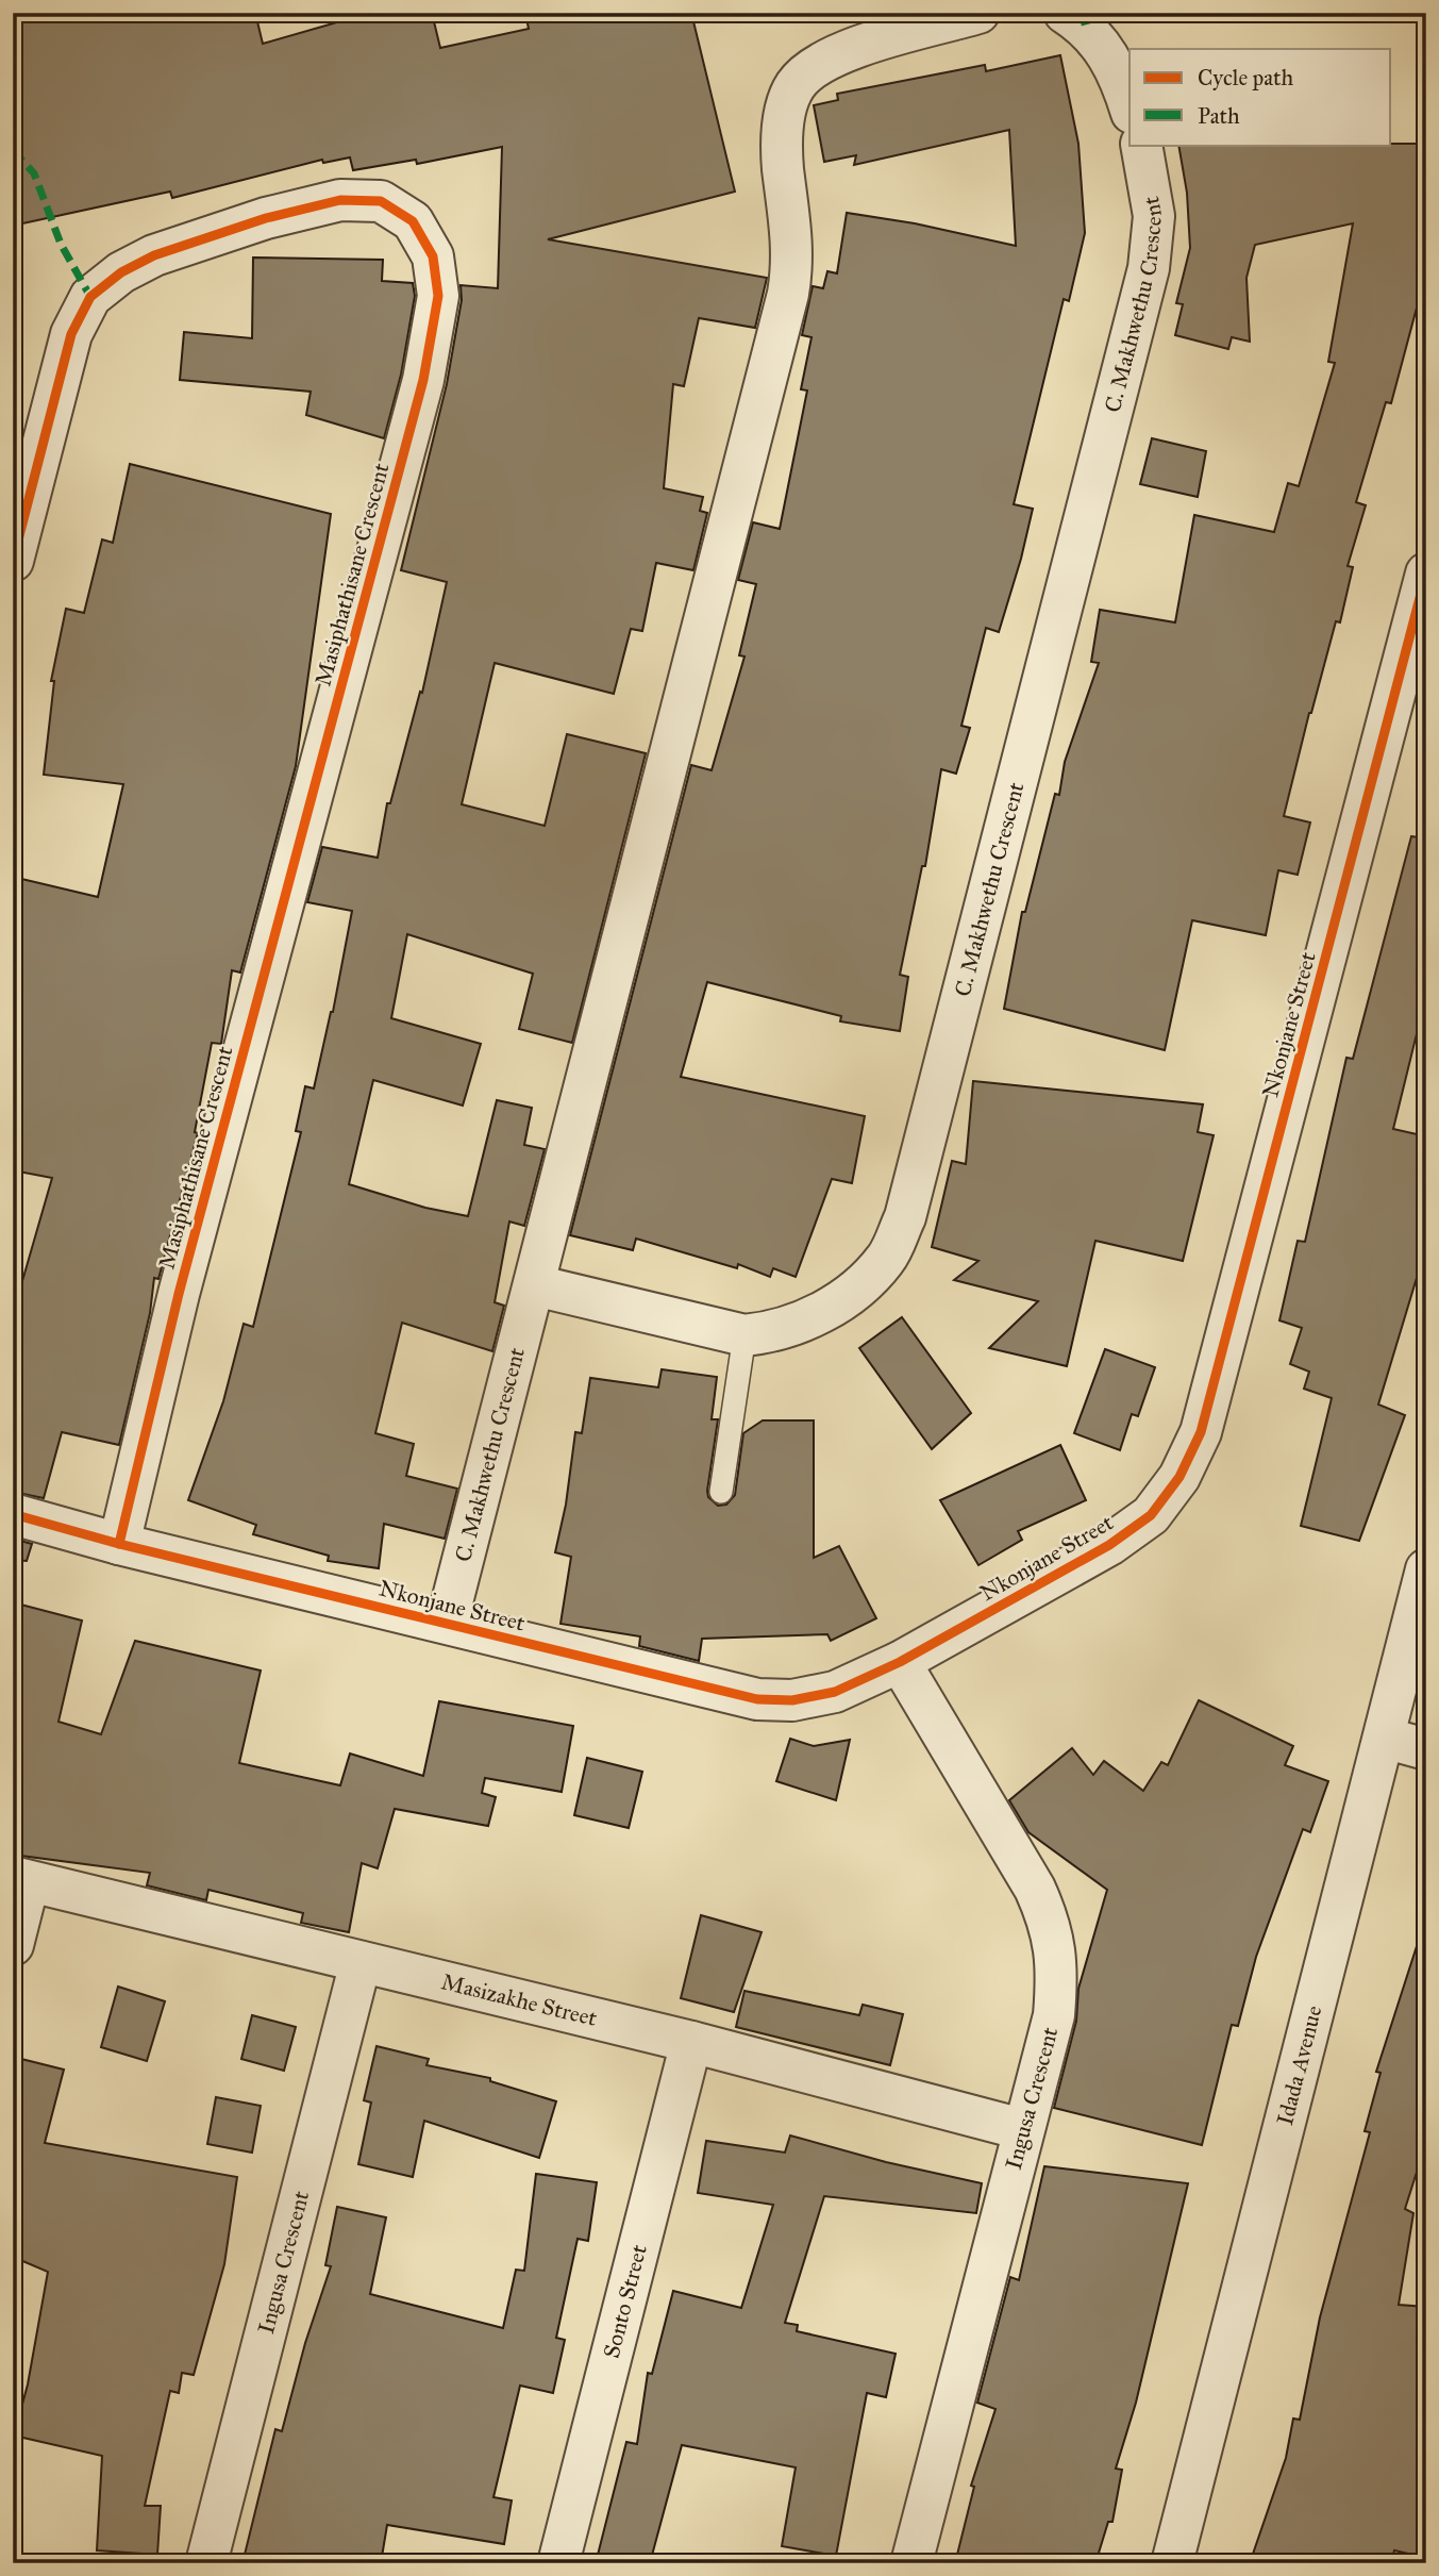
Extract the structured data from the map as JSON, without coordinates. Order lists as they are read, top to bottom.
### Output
{
  "streets": {
    "street": [
      "C. Makhwethu Crescent",
      "Masiphathisane Crescent",
      "Nkonjane Street",
      "Masizakhe Street",
      "Idada Avenue",
      "Ingusa Crescent",
      "Sonto Street"
    ]
  },
  "crossings": [
    ["C. Makhwethu Crescent", "Nkonjane Street"],
    ["Masiphathisane Crescent", "Nkonjane Street"],
    ["Nkonjane Street", "Ingusa Crescent"],
    ["Masizakhe Street", "Ingusa Crescent"],
    ["Masizakhe Street", "Sonto Street"]
  ],
  "legend": ["Cycle path", "Path"]
}
